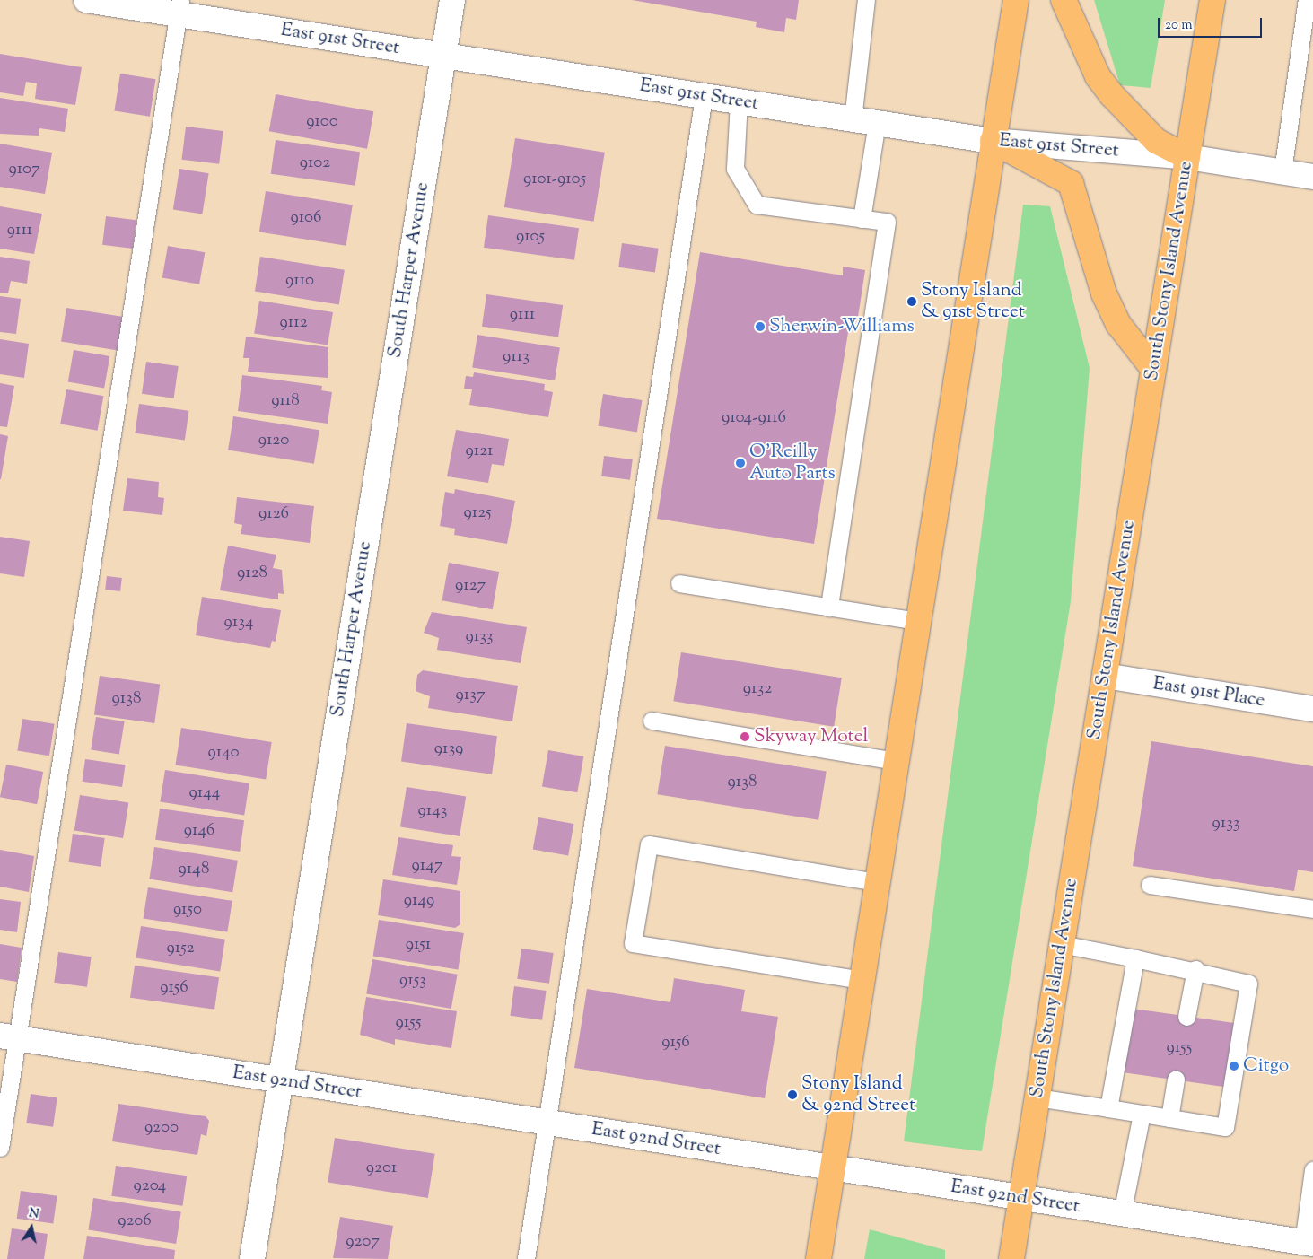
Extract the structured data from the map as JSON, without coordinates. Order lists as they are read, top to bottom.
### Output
{
  "streets": {
    "highway": ["South Stony Island Avenue"],
    "street": [
      "East 91st Street",
      "South Harper Avenue",
      "East 91st Place",
      "East 92nd Street"
    ]
  },
  "crossings": [
    ["East 91st Street", "South Harper Avenue"],
    ["East 91st Street", "South Stony Island Avenue"],
    ["South Harper Avenue", "East 92nd Street"],
    ["South Stony Island Avenue", "East 91st Place"],
    ["South Stony Island Avenue", "East 92nd Street"]
  ],
  "places": [
    "Stony Island & 91st Street",
    "Sherwin-Williams",
    "O'Reilly Auto Parts",
    "Skyway Motel",
    "Citgo",
    "Stony Island & 92nd Street"
  ],
  "house_numbers": [
    "9100",
    "9102",
    "9107",
    "9101-9105",
    "9106",
    "9111",
    "9105",
    "9110",
    "9111",
    "9112",
    "9113",
    "9118",
    "9104-9116",
    "9120",
    "9121",
    "9125",
    "9126",
    "9128",
    "9127",
    "9134",
    "9133",
    "9132",
    "9137",
    "9138",
    "9139",
    "9140",
    "9138",
    "9144",
    "9143",
    "9133",
    "9146",
    "9147",
    "9148",
    "9149",
    "9150",
    "9151",
    "9152",
    "9153",
    "9156",
    "9155",
    "9156",
    "9155",
    "9200",
    "9201",
    "9204",
    "9206",
    "9207"
  ],
  "scale_bar": "20 m",
  "north": "top"
}
